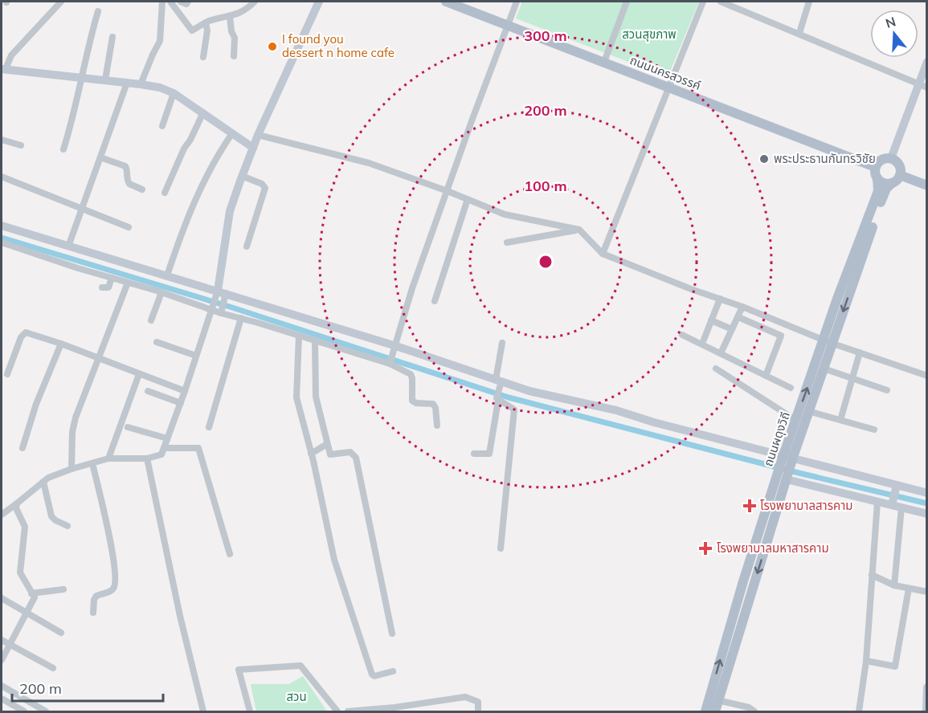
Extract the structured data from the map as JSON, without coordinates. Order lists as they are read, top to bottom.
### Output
{
  "streets": {
    "main road": ["ถนนนครสวรรค์", "ถนนผดุงวิถี"]
  },
  "crossings": [
    ["ถนนนครสวรรค์", "ถนนผดุงวิถี"]
  ],
  "parks": ["สวนสุขภาพ", "สวน"],
  "places": {
    "other": ["I found you dessert n home cafe", "พระประธานกันทรวิชัย"],
    "health": ["โรงพยาบาลสารคาม", "โรงพยาบาลมหาสารคาม"]
  },
  "scale_bar": "200 m",
  "north": "top",
  "rings": ["300 m", "200 m", "100 m"]
}
